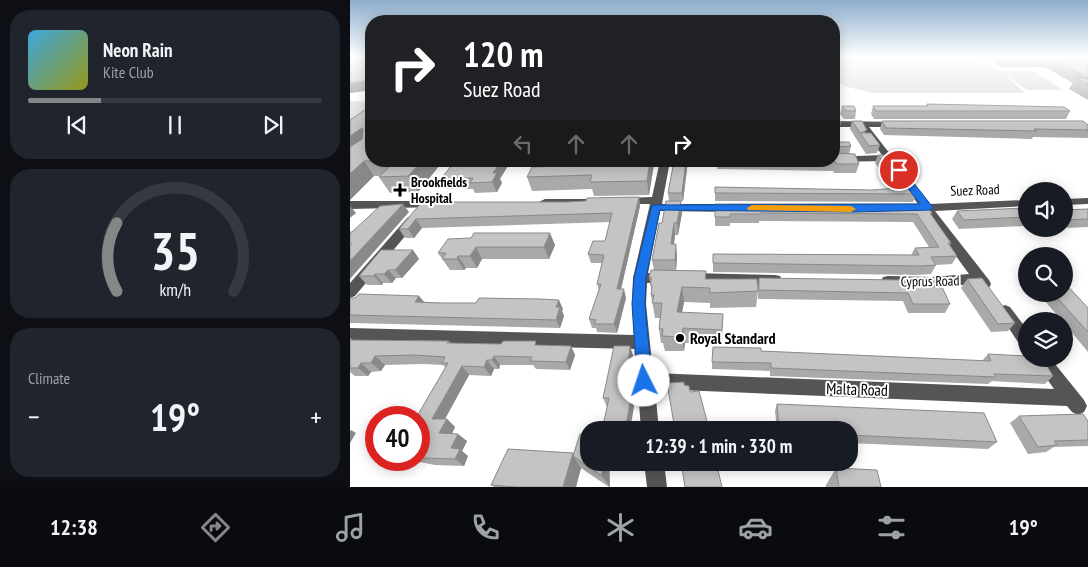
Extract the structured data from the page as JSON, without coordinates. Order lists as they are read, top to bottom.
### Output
{
  "streets": {
    "street": ["Suez Road", "Cyprus Road", "Malta Road"]
  },
  "places": {
    "health": ["Brookfields Hospital"],
    "other": ["Royal Standard"]
  },
  "page": {
    "turn": ["120 m", "Suez Road"],
    "song": ["Neon Rain", "Kite Club"],
    "tile": "Climate",
    "heat": ["−", "19°", "+"],
    "limit": "40",
    "trip": "12:39 · 1 min · 330 m",
    "tabs": ["12:38", "19°"],
    "gauge": ["35", "km/h"]
  }
}
